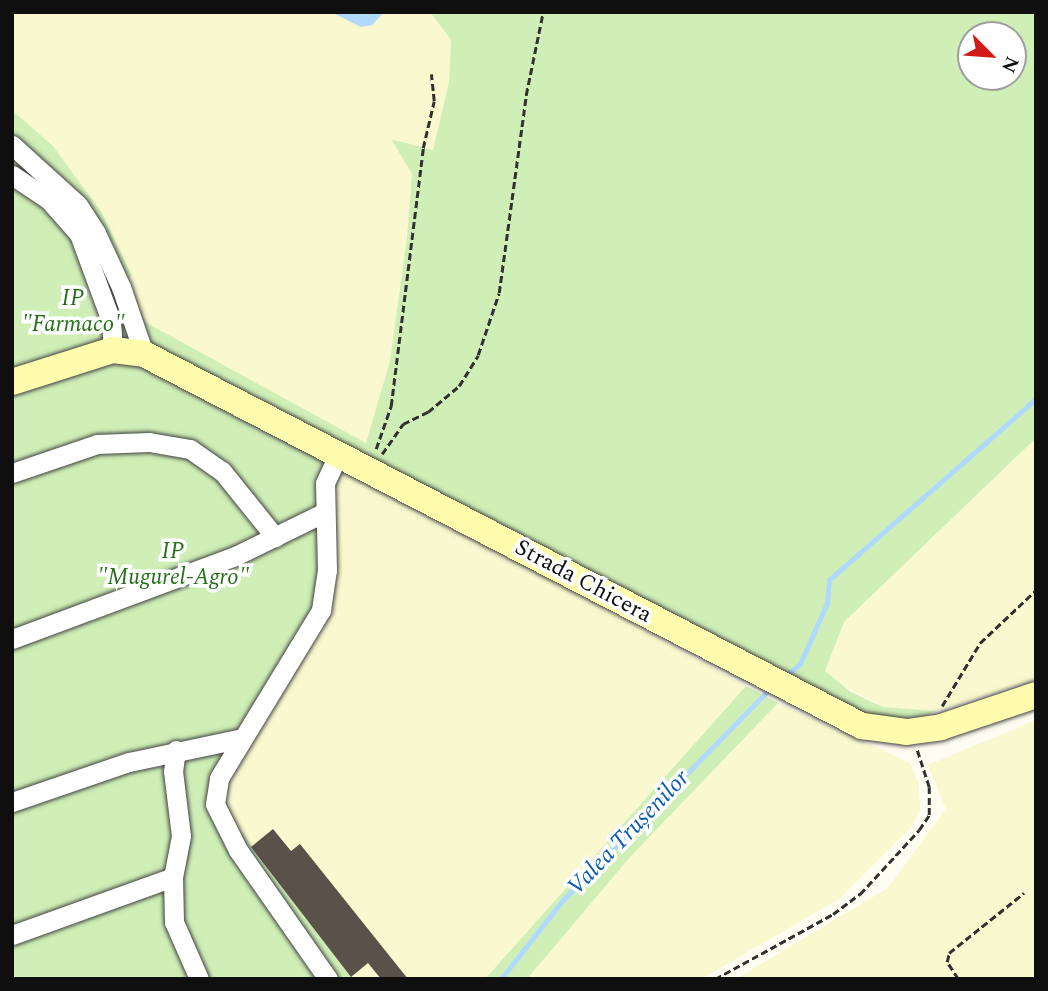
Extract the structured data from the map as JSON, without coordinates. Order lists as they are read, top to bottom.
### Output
{
  "streets": {
    "street": ["Strada Chicera"]
  },
  "water": ["Valea Trușenilor"],
  "parks": ["IP \"Farmaco\"", "IP \"Mugurel-Agro\""],
  "north": "bottom right"
}
